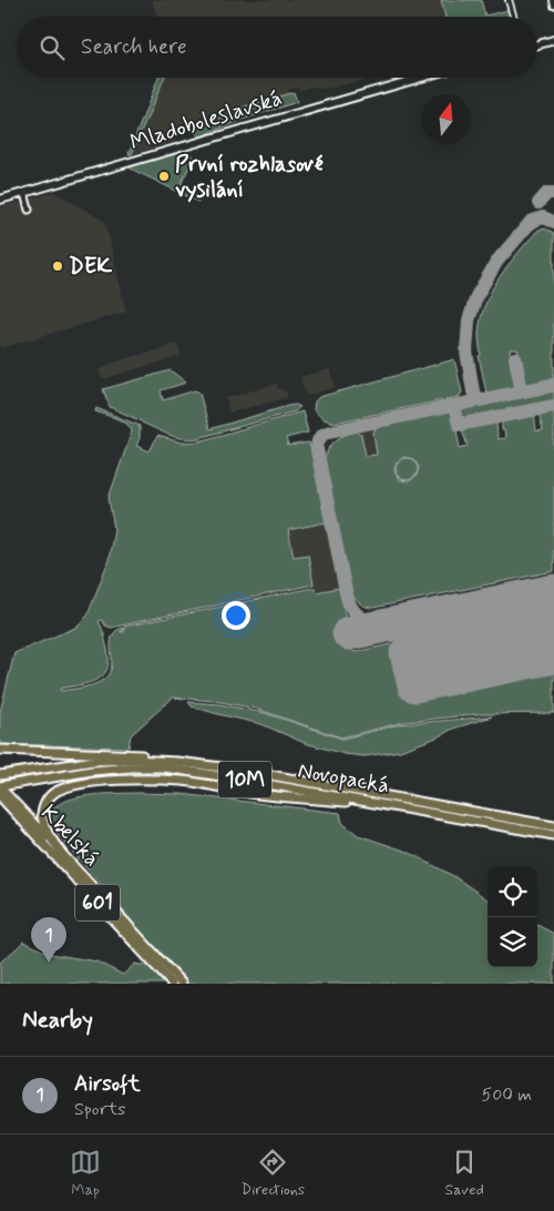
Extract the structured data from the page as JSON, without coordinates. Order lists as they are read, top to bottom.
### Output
{
  "streets": {
    "main road": [
      "Mladoboleslavská",
      "Novopacká",
      "10M",
      "Kbelská",
      "601"
    ]
  },
  "crossings": [
    ["Novopacká", "10M"],
    ["Novopacká", "Kbelská"],
    ["10M", "Kbelská"]
  ],
  "places": ["První rozhlasové vysilání", "DEK"],
  "north": "top",
  "page": {
    "search": "Search here",
    "pins": "1",
    "heading": "Nearby",
    "list": [
      {
        "mark": "1",
        "name": "Airsoft",
        "note": "Sports",
        "value": "500 m"
      }
    ],
    "nav": ["Map", "Directions", "Saved"]
  }
}
